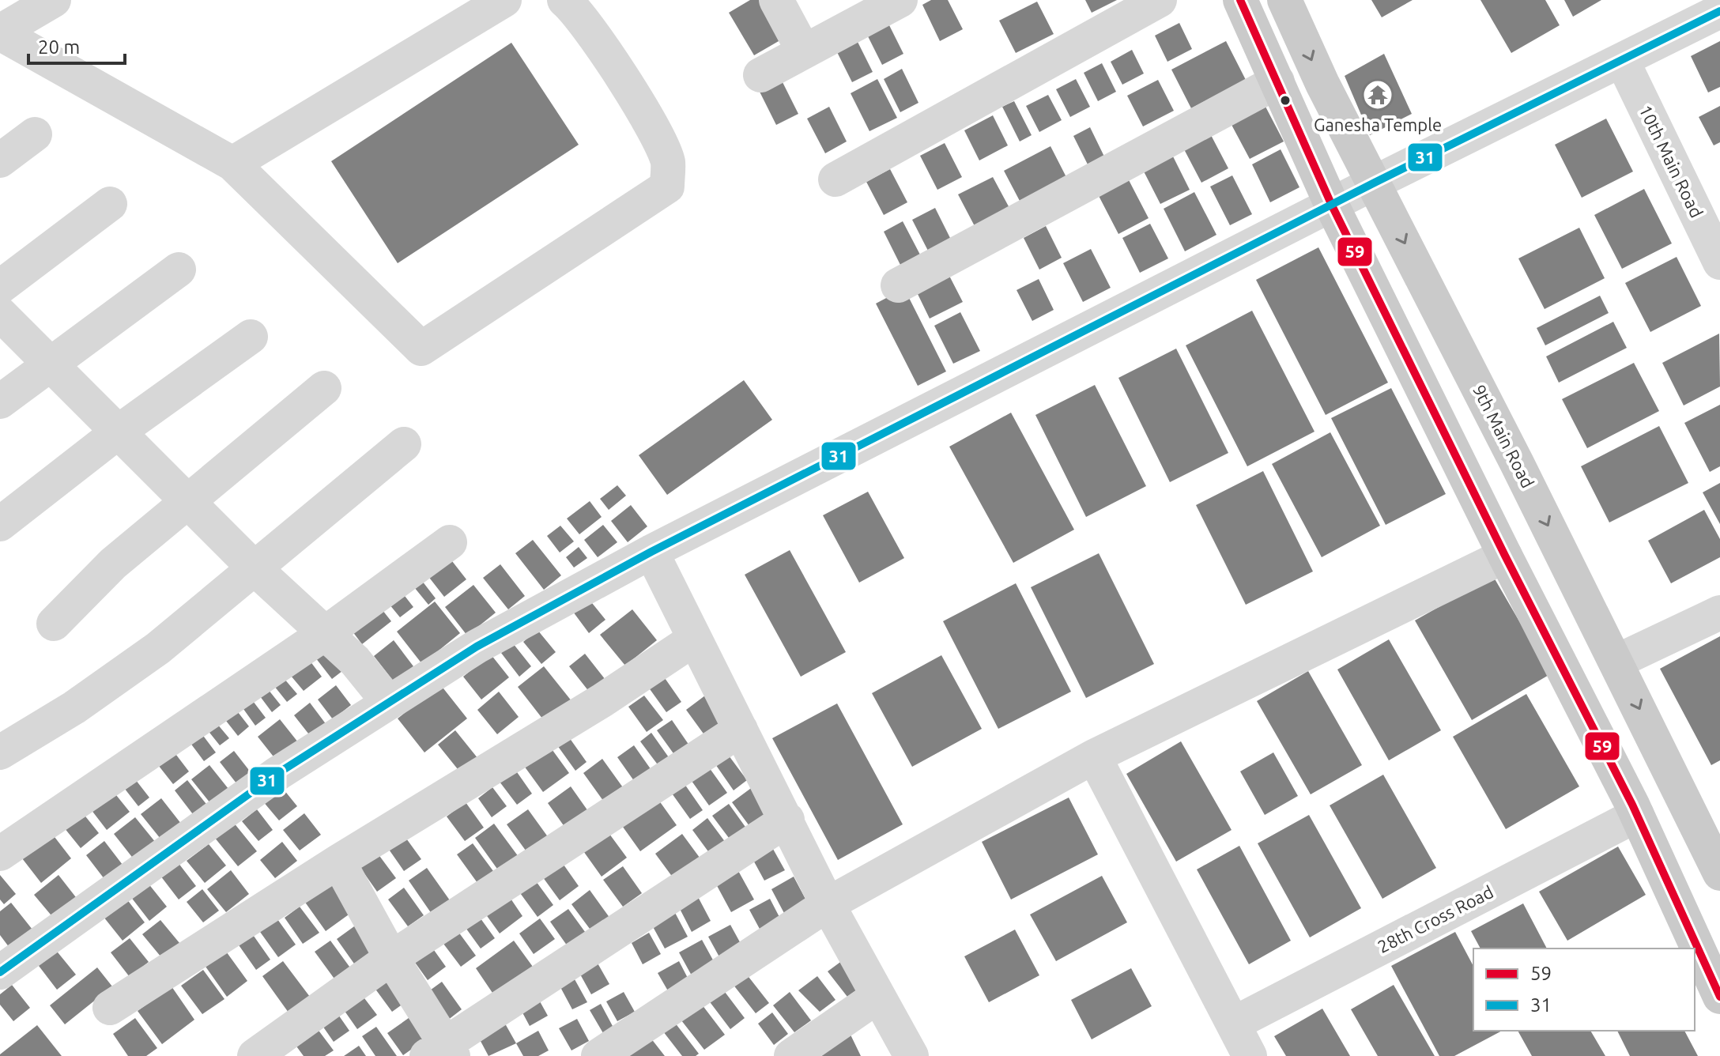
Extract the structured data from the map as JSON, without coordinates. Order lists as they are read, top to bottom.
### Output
{
  "streets": {
    "main road": ["9th Main Road"],
    "street": ["10th Main Road", "28th Cross Road"]
  },
  "places": {
    "temple": ["Ganesha Temple"]
  },
  "lines": ["transit line 59", "transit line 31"],
  "legend": ["59", "31"],
  "scale_bar": "20 m"
}
